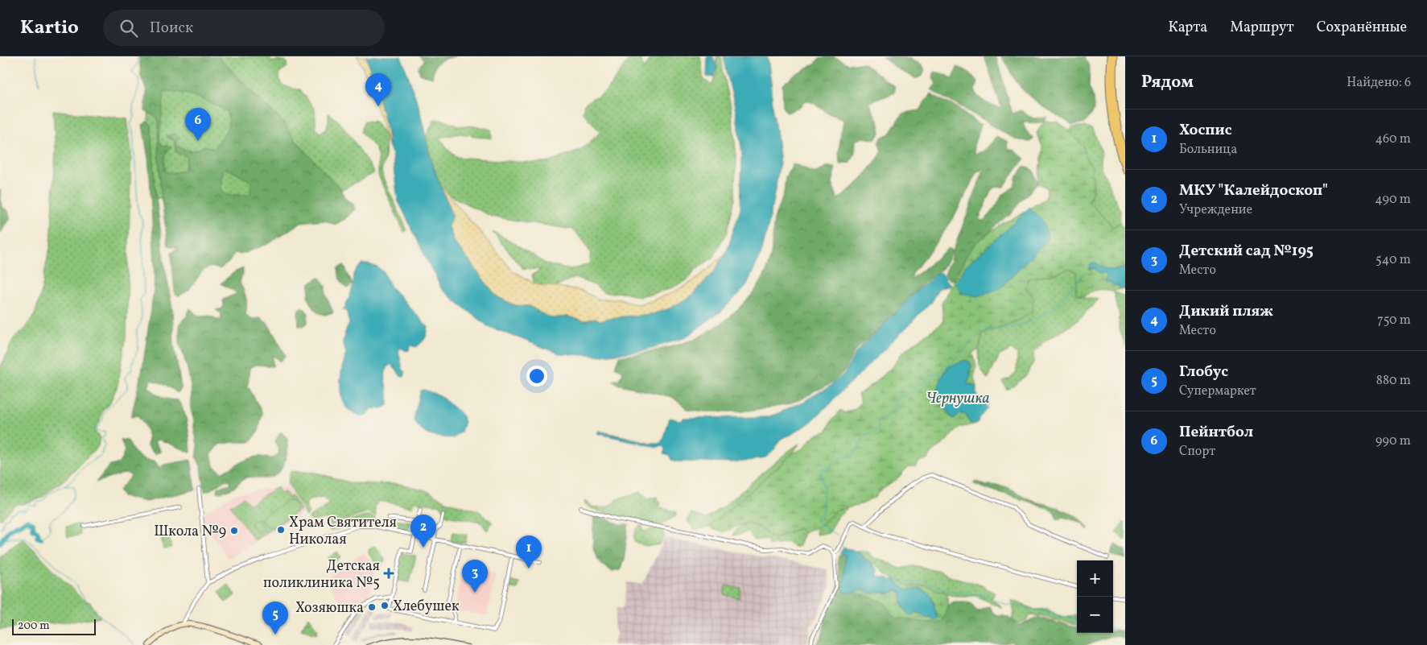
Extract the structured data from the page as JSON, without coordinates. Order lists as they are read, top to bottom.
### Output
{
  "water": ["Чернушка"],
  "places": {
    "other": [
      "Храм Святителя Николая",
      "Школа №9",
      "Хлебушек",
      "Хозяюшка"
    ],
    "health": ["Детская поликлиника №5"]
  },
  "scale_bar": "200 m",
  "page": {
    "header": "Kartio",
    "search": "Поиск",
    "nav": ["Карта", "Маршрут", "Сохранённые"],
    "heading": ["Рядом", "Найдено: 6"],
    "pins": [
      "4",
      "6",
      "2",
      "1",
      "3",
      "5"
    ],
    "list": [
      {
        "mark": "1",
        "name": "Хоспис",
        "note": "Больница",
        "value": "460 m"
      },
      {
        "mark": "2",
        "name": "МКУ \"Калейдоскоп\"",
        "note": "Учреждение",
        "value": "490 m"
      },
      {
        "mark": "3",
        "name": "Детский сад №195",
        "note": "Место",
        "value": "540 m"
      },
      {
        "mark": "4",
        "name": "Дикий пляж",
        "note": "Место",
        "value": "750 m"
      },
      {
        "mark": "5",
        "name": "Глобус",
        "note": "Супермаркет",
        "value": "880 m"
      },
      {
        "mark": "6",
        "name": "Пейнтбол",
        "note": "Спорт",
        "value": "990 m"
      }
    ],
    "map_buttons": ["+", "−"],
    "scale": "200 m"
  }
}
